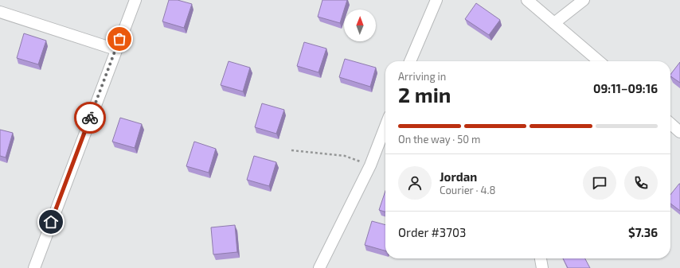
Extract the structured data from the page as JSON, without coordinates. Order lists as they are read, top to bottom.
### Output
{
  "north": "top",
  "page": {
    "heading": ["2 min", "Arriving in", "09:11–09:16"],
    "panel": [
      "Jordan",
      "Courier · 4.8",
      "Order #3703",
      "$7.36"
    ],
    "bar": "On the way · 50 m"
  }
}
